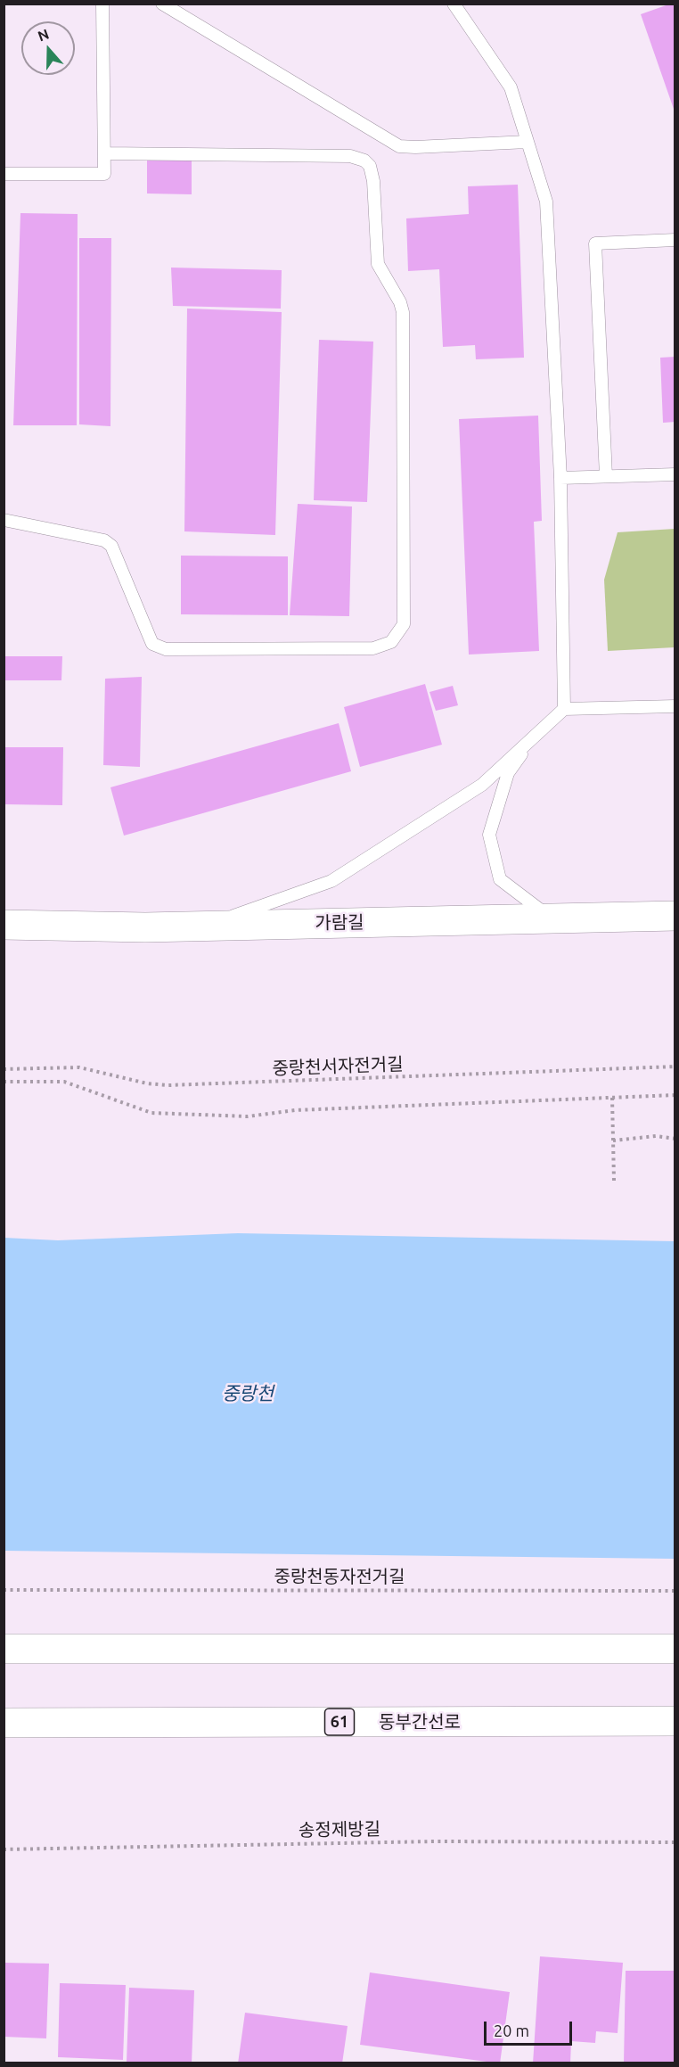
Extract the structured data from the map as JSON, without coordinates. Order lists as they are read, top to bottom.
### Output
{
  "streets": {
    "main road": ["가람길", "61", "동부간선로"],
    "path": ["중랑천서자전거길", "중랑천동자전거길", "송정제방길"]
  },
  "water": ["중랑천"],
  "scale_bar": "20 m",
  "north": "top"
}
